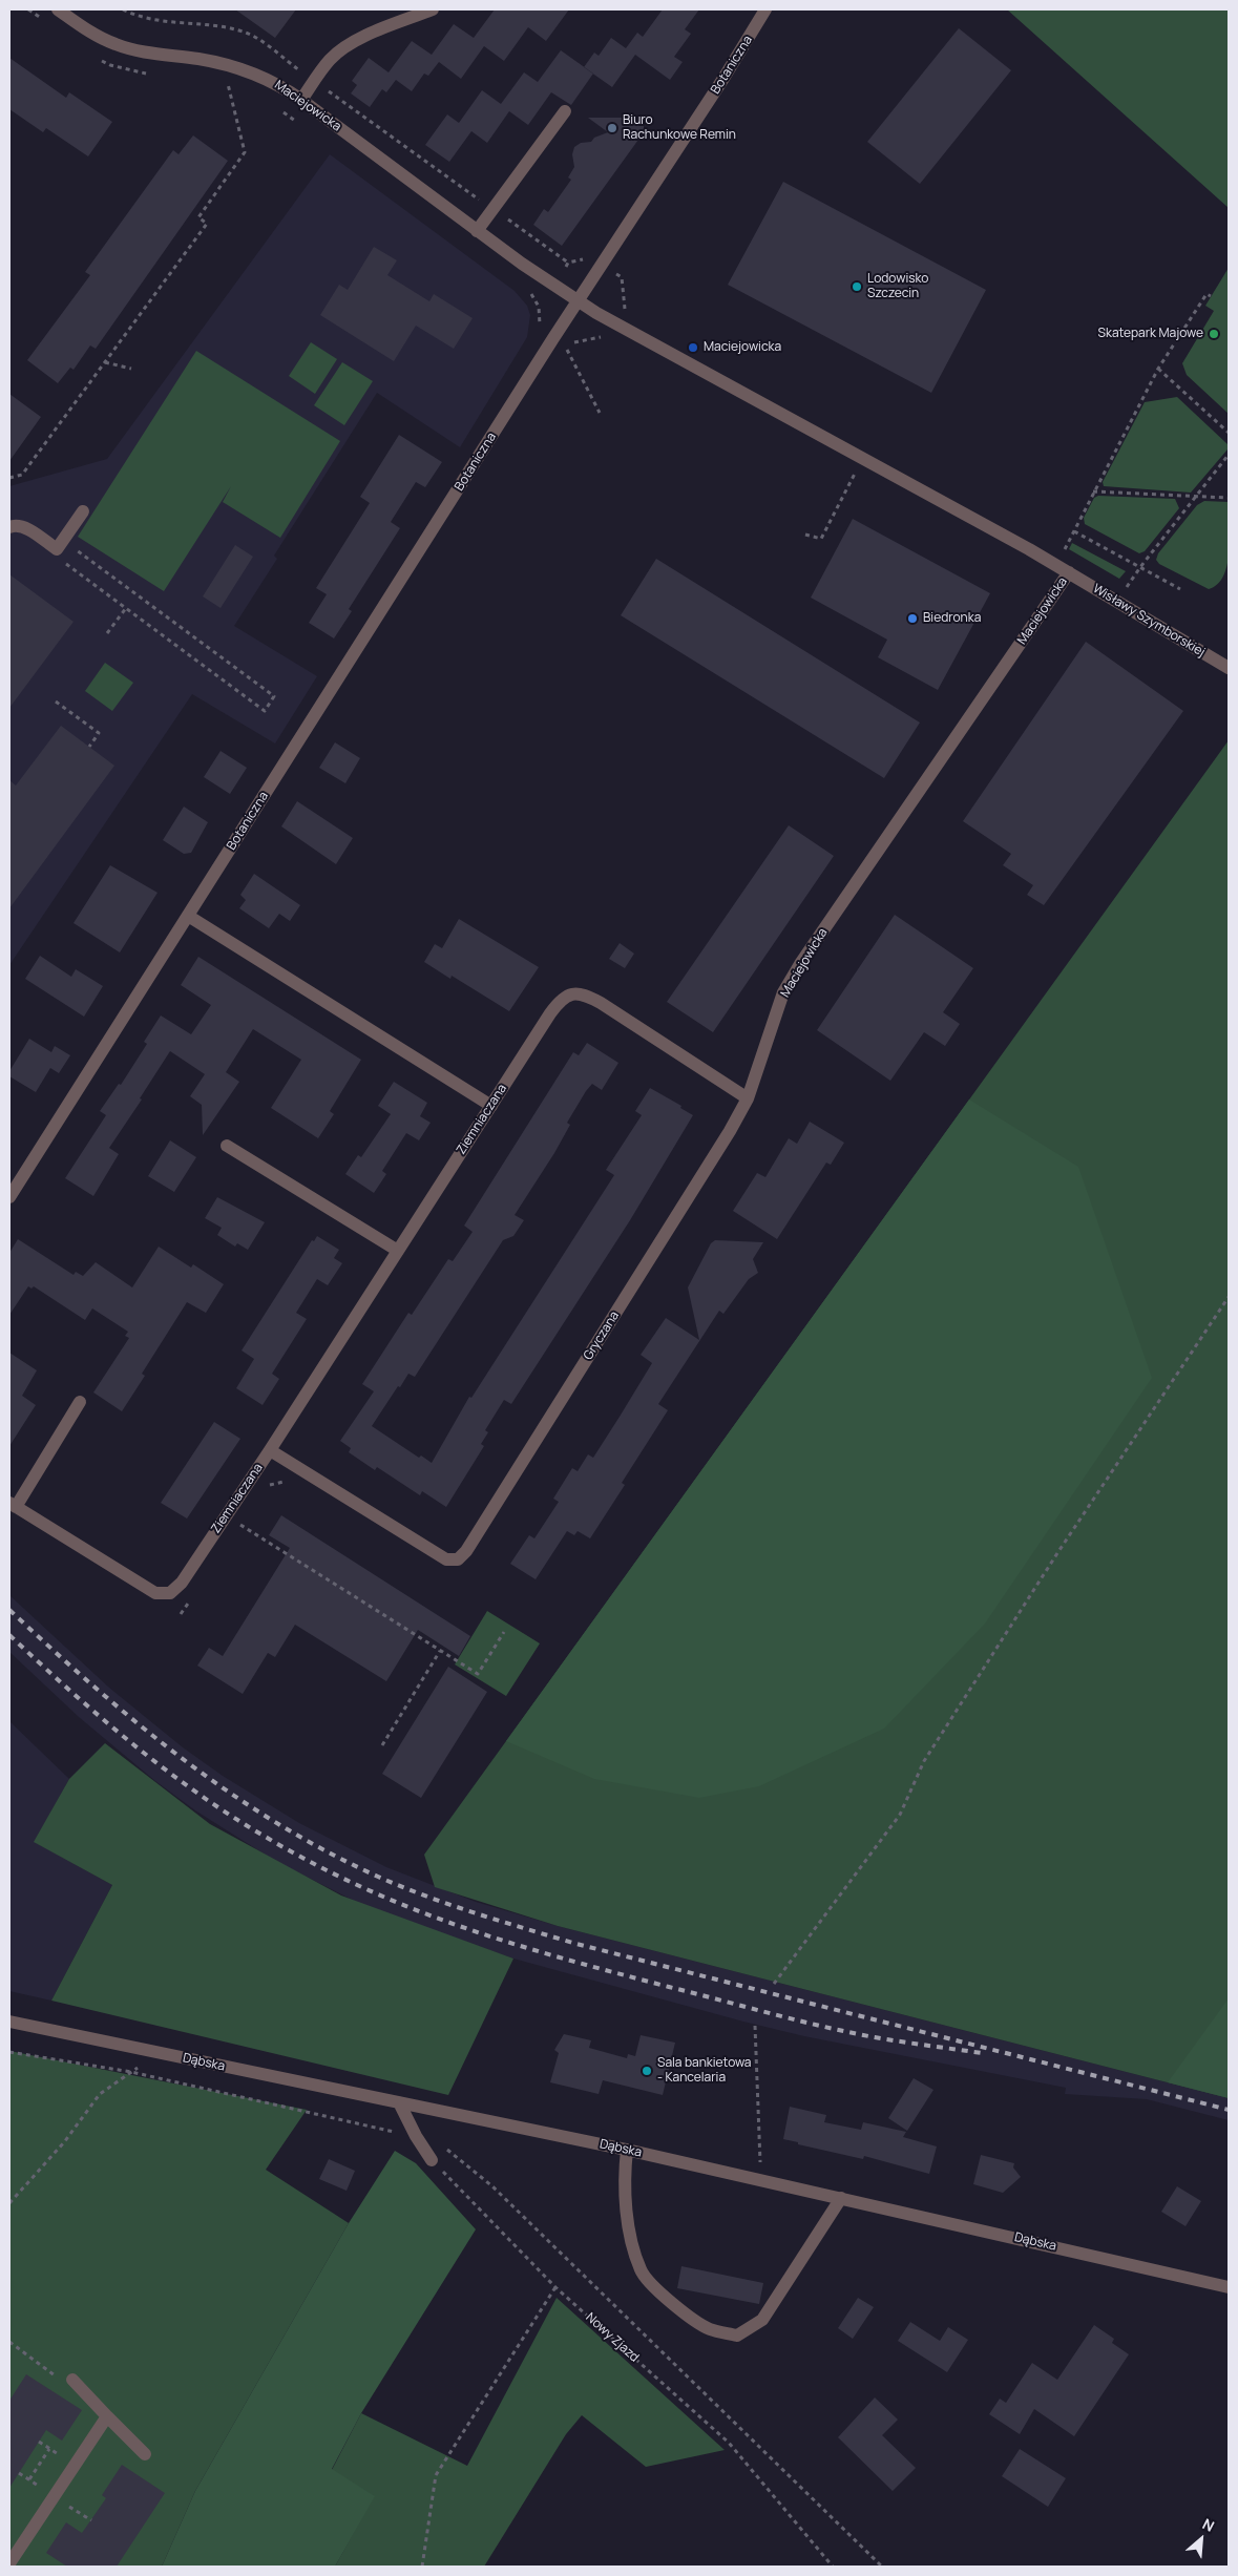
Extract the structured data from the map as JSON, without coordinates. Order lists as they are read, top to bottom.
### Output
{
  "streets": {
    "street": [
      "Botaniczna",
      "Maciejowicka",
      "Wisławy Szymborskiej",
      "Ziemniaczana",
      "Gryczana",
      "Dąbska"
    ],
    "path": ["Nowy Zjazd"]
  },
  "crossings": [
    ["Botaniczna", "Maciejowicka"],
    ["Maciejowicka", "Wisławy Szymborskiej"],
    ["Maciejowicka", "Ziemniaczana"],
    ["Maciejowicka", "Gryczana"],
    ["Ziemniaczana", "Gryczana"]
  ],
  "places": [
    "Biuro Rachunkowe Remin",
    "Lodowisko Szczecin",
    "Skatepark Majowe",
    "Maciejowicka",
    "Biedronka",
    "Sala bankietowa - Kancelaria"
  ],
  "north": "top right"
}
